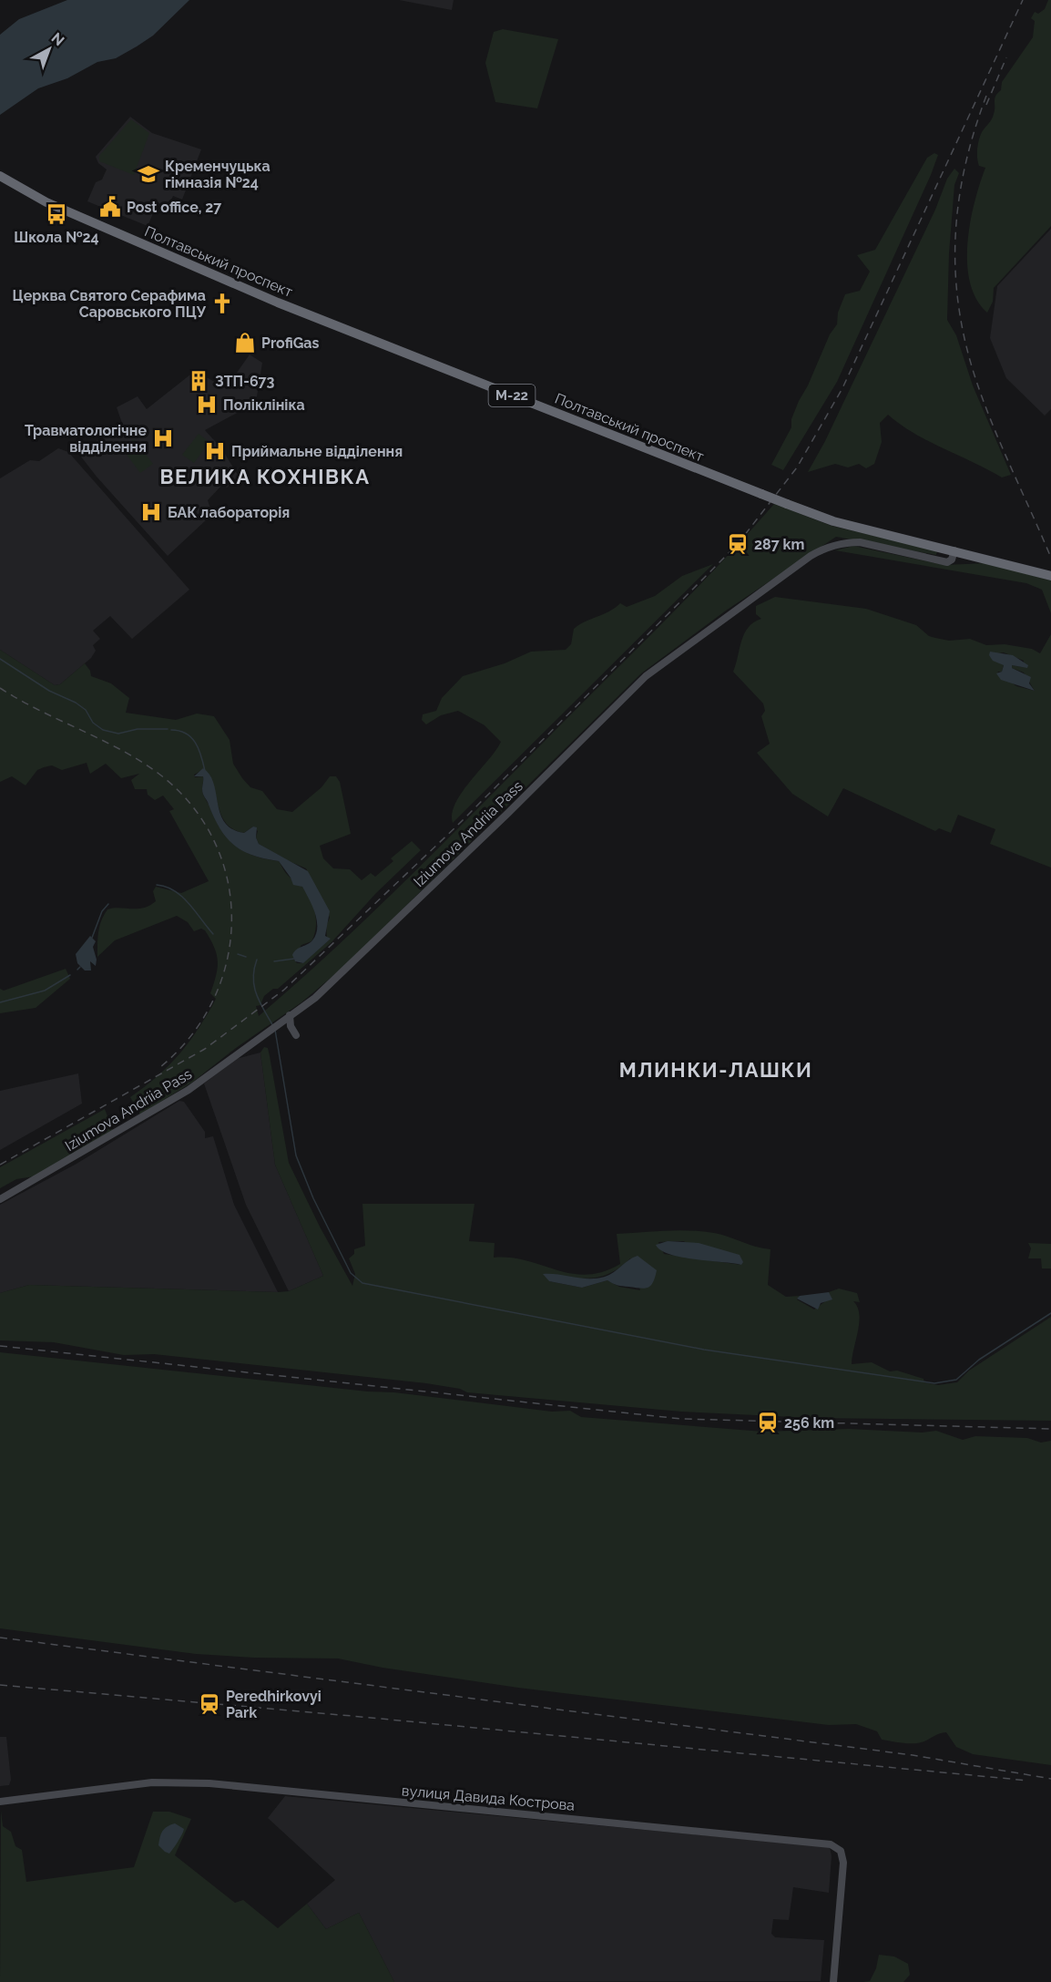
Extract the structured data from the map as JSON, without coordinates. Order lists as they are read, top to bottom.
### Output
{
  "streets": {
    "highway": ["Полтавський проспект", "М-22"],
    "street": ["Iziumova Andriia Pass", "вулиця Давида Кострова"]
  },
  "crossings": [
    ["Полтавський проспект", "Iziumova Andriia Pass"]
  ],
  "districts": ["ВЕЛИКА КОХНІВКА", "МЛИНКИ-ЛАШКИ"],
  "places": {
    "school or university": ["Кременчуцька гімназія №24"],
    "public building": ["Post office, 27"],
    "bus stop": ["Школа №24"],
    "church": ["Церква Святого Серафима Саровського ПЦУ"],
    "shop": ["ProfiGas"],
    "building": ["ЗТП-673"],
    "hospital": [
      "Поліклініка",
      "Травматологічне відділення",
      "Приймальне відділення",
      "БАК лабораторія"
    ],
    "station": ["287 km", "256 km", "Peredhirkovyi Park"]
  },
  "north": "top right"
}
